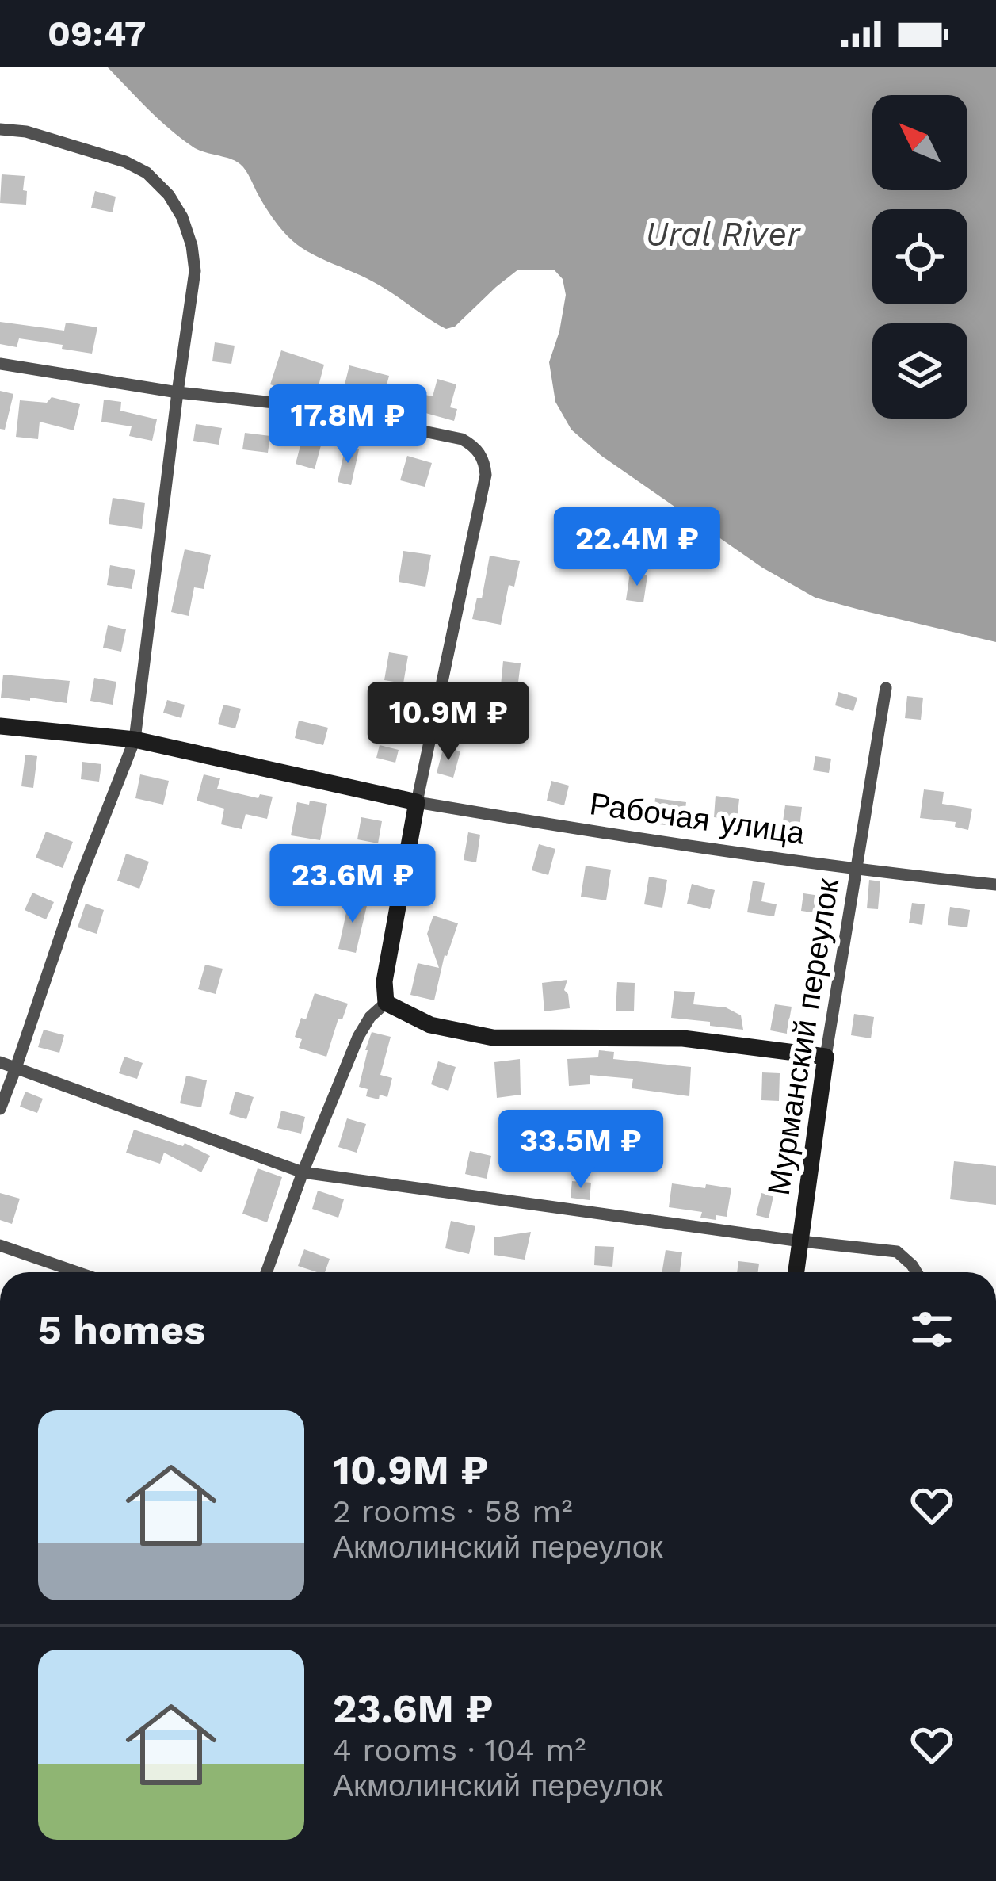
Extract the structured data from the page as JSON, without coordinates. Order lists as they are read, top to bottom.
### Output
{
  "streets": {
    "street": ["Рабочая улица", "Мурманский переулок"]
  },
  "crossings": [
    ["Рабочая улица", "Мурманский переулок"]
  ],
  "water": ["Ural River"],
  "north": "top left",
  "page": {
    "status": "09:47",
    "price": [
      "17.8M ₽",
      "22.4M ₽",
      "10.9M ₽",
      "23.6M ₽",
      "33.5M ₽"
    ],
    "heading": "5 homes",
    "list": [
      {
        "name": "10.9M ₽",
        "note": "2 rooms · 58 m² · Акмолинский переулок"
      },
      {
        "name": "23.6M ₽",
        "note": "4 rooms · 104 m² · Акмолинский переулок"
      }
    ]
  }
}
